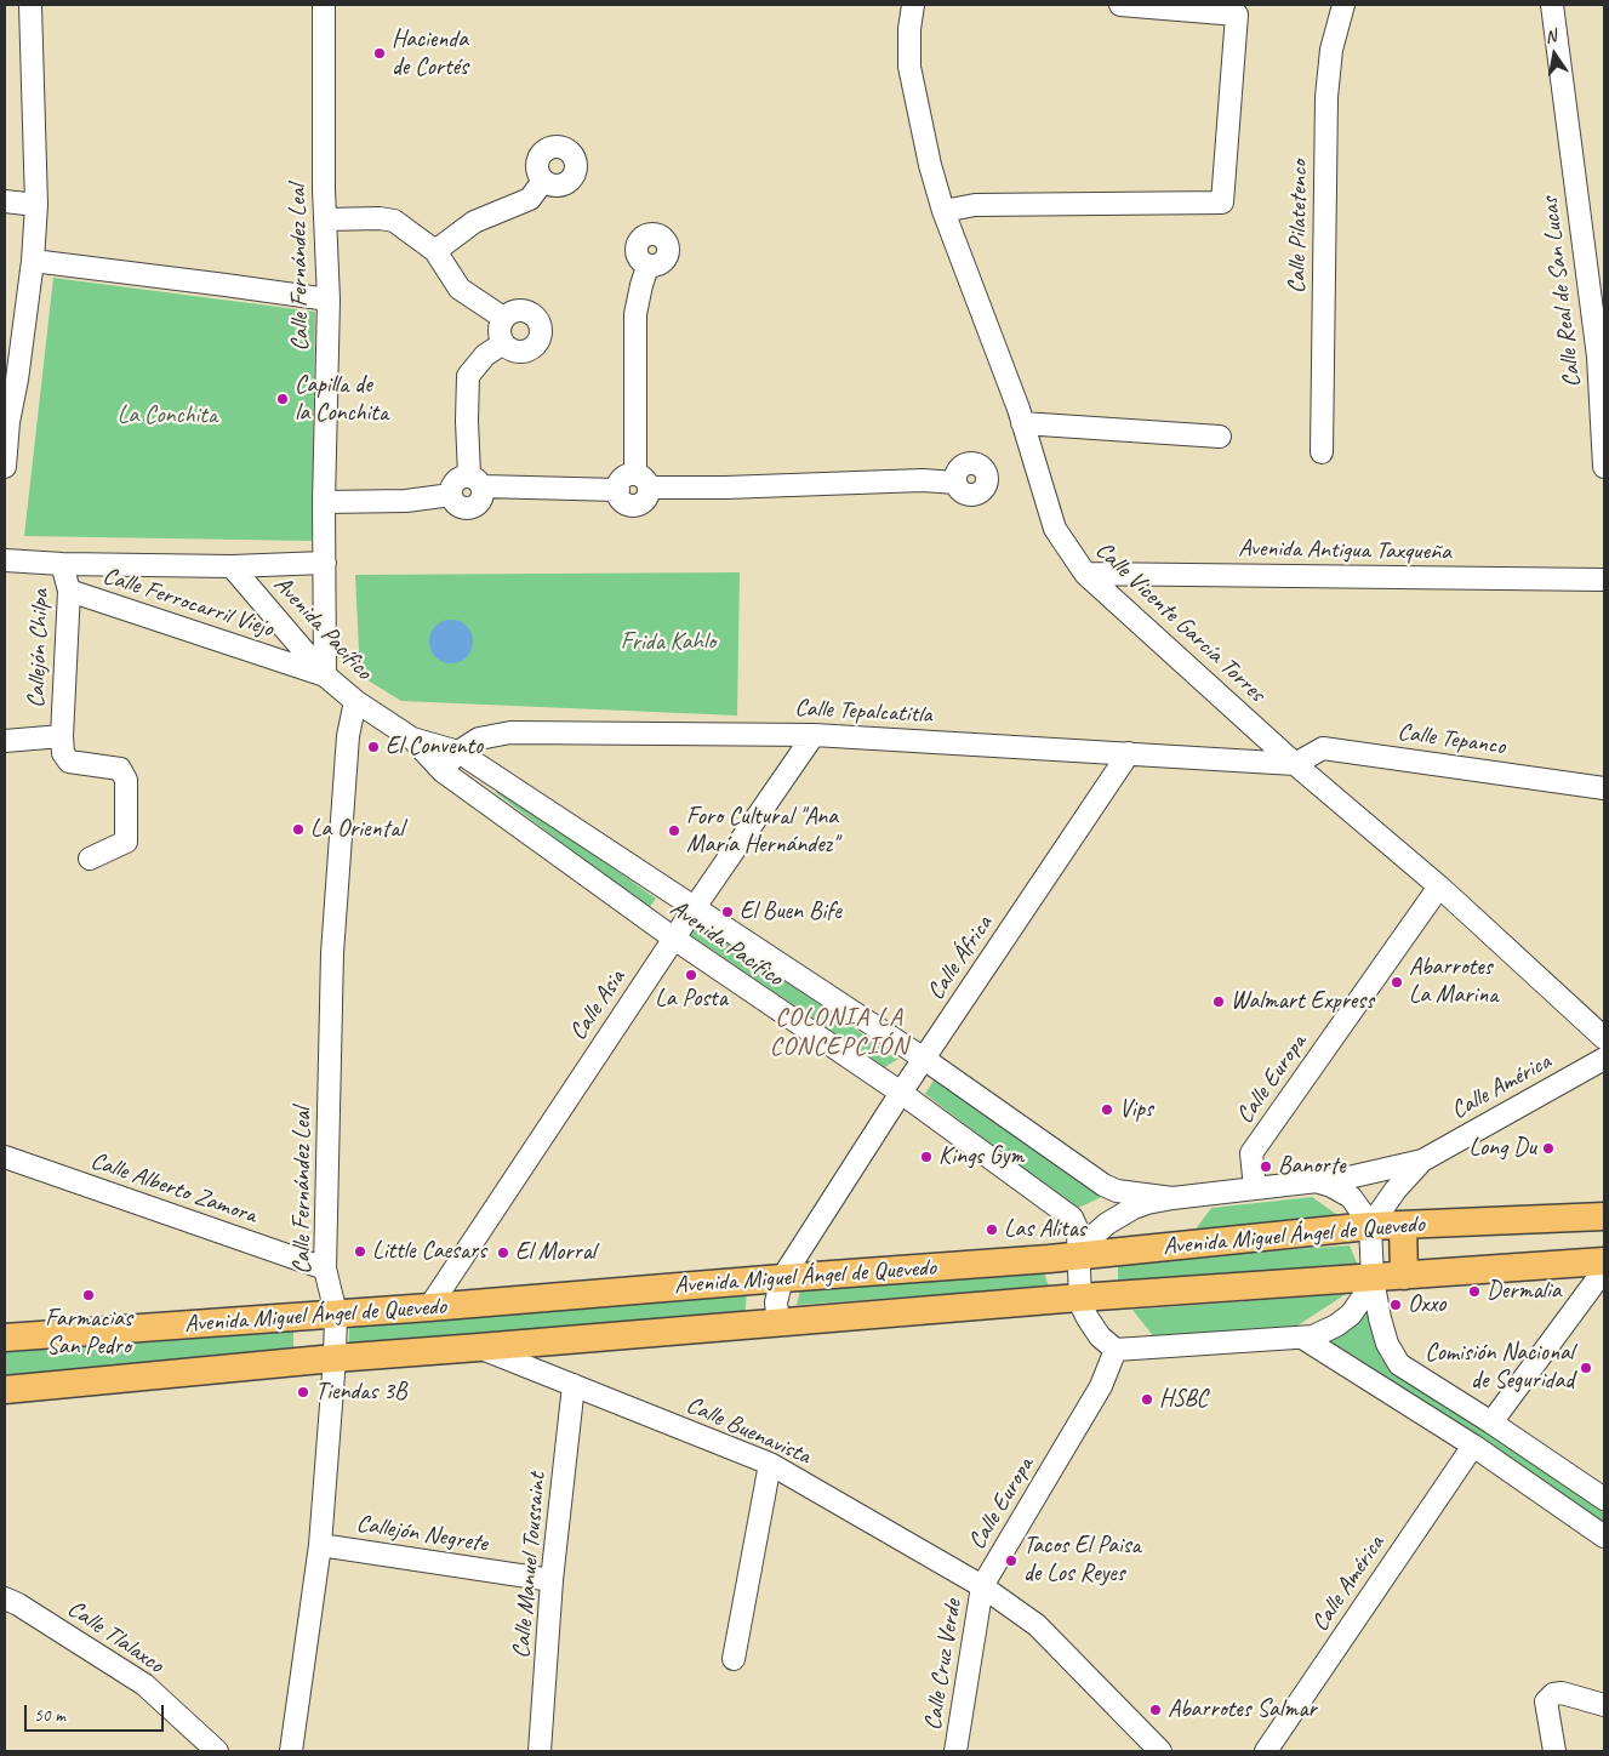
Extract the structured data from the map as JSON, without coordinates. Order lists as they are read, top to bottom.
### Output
{
  "streets": {
    "main road": ["Avenida Miguel Ángel de Quevedo"],
    "street": [
      "Calle Pilatetenco",
      "Calle Fernández Leal",
      "Calle Real de San Lucas",
      "Avenida Antigua Taxqueña",
      "Calle Ferrocarril Viejo",
      "Calle Vicente García Torres",
      "Avenida Pacífico",
      "Callejón Chilpa",
      "Calle Tepalcatitla",
      "Calle Tepanco",
      "Calle África",
      "Calle Asia",
      "Calle Europa",
      "Calle América",
      "Calle Alberto Zamora",
      "Calle Buenavista",
      "Callejón Negrete",
      "Calle Manuel Toussaint",
      "Calle Tlalaxco",
      "Calle Cruz Verde"
    ]
  },
  "crossings": [
    ["Calle Fernández Leal", "Calle Ferrocarril Viejo"],
    ["Calle Fernández Leal", "Avenida Pacífico"],
    ["Calle Fernández Leal", "Calle Alberto Zamora"],
    ["Calle Fernández Leal", "Avenida Miguel Ángel de Quevedo"],
    ["Calle Fernández Leal", "Callejón Negrete"],
    ["Avenida Antigua Taxqueña", "Calle Vicente García Torres"],
    ["Calle Ferrocarril Viejo", "Avenida Pacífico"],
    ["Calle Ferrocarril Viejo", "Callejón Chilpa"],
    ["Calle Vicente García Torres", "Calle Tepalcatitla"],
    ["Calle Vicente García Torres", "Calle Tepanco"],
    ["Calle Vicente García Torres", "Calle Europa"],
    ["Avenida Pacífico", "Calle Tepalcatitla"],
    ["Avenida Pacífico", "Calle África"],
    ["Avenida Pacífico", "Calle Asia"],
    ["Avenida Pacífico", "Calle América"],
    ["Avenida Pacífico", "Avenida Miguel Ángel de Quevedo"],
    ["Calle Tepalcatitla", "Calle Tepanco"],
    ["Calle Tepalcatitla", "Calle África"],
    ["Calle Tepalcatitla", "Calle Asia"],
    ["Calle África", "Avenida Miguel Ángel de Quevedo"],
    ["Calle Asia", "Avenida Miguel Ángel de Quevedo"],
    ["Calle Europa", "Calle América"],
    ["Calle Europa", "Avenida Miguel Ángel de Quevedo"],
    ["Calle Europa", "Calle Buenavista"],
    ["Calle Europa", "Calle Cruz Verde"],
    ["Calle América", "Avenida Miguel Ángel de Quevedo"],
    ["Avenida Miguel Ángel de Quevedo", "Calle Buenavista"],
    ["Calle Buenavista", "Calle Manuel Toussaint"],
    ["Calle Buenavista", "Calle Cruz Verde"],
    ["Callejón Negrete", "Calle Manuel Toussaint"]
  ],
  "districts": ["COLONIA LA CONCEPCIÓN"],
  "parks": ["La Conchita", "Frida Kahlo"],
  "places": [
    "Hacienda de Cortés",
    "Capilla de la Conchita",
    "El Convento",
    "La Oriental",
    "Foro Cultural \"Ana María Hernández\"",
    "El Buen Bife",
    "La Posta",
    "Abarrotes La Marina",
    "Walmart Express",
    "Vips",
    "Long Du",
    "Kings Gym",
    "Banorte",
    "Las Alitas",
    "Little Caesars",
    "El Morral",
    "Dermalia",
    "Farmacias San Pedro",
    "Oxxo",
    "Comisión Nacional de Seguridad",
    "Tiendas 3B",
    "HSBC",
    "Tacos El Paisa de Los Reyes",
    "Abarrotes Salmar"
  ],
  "scale_bar": "50 m",
  "north": "top"
}
